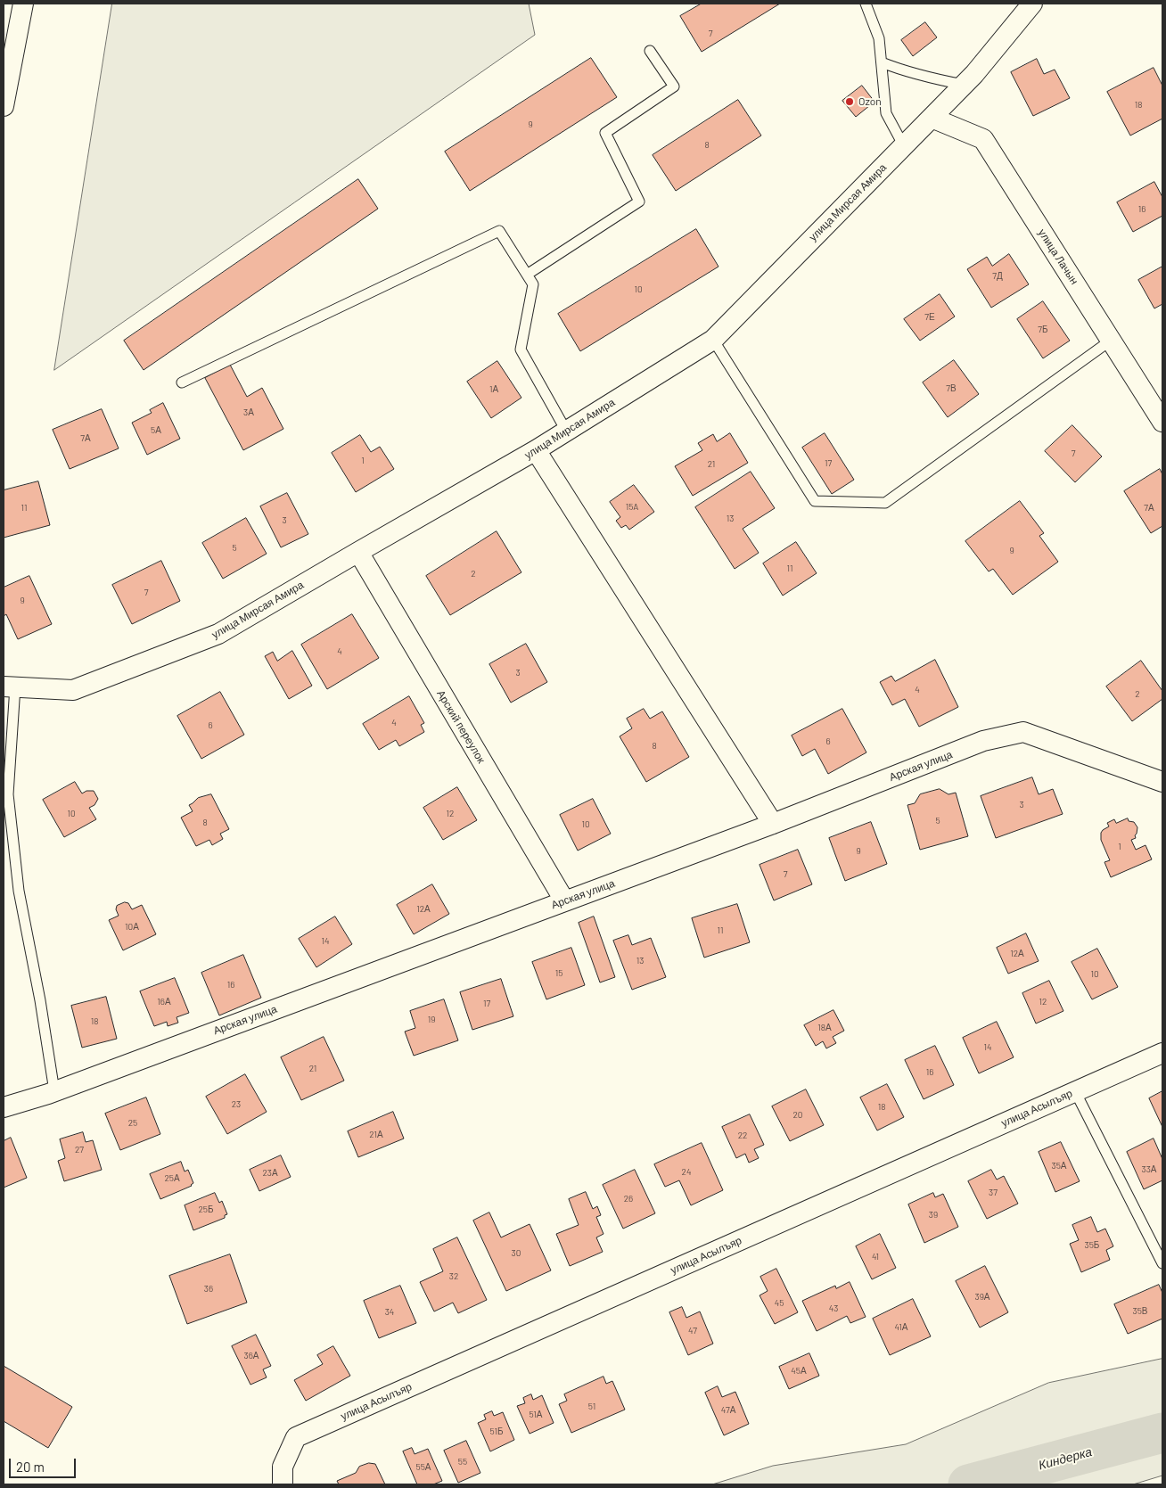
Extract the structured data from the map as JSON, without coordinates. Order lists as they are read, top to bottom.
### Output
{
  "streets": {
    "street": [
      "улица Мирсая Амира",
      "улица Лачын",
      "Арский переулок",
      "Арская улица",
      "улица Асылъяр"
    ]
  },
  "crossings": [
    ["улица Мирсая Амира", "улица Лачын"],
    ["улица Мирсая Амира", "Арский переулок"],
    ["Арский переулок", "Арская улица"]
  ],
  "water": ["Киндерка"],
  "places": ["Ozon"],
  "house_numbers": [
    "7",
    "18",
    "9",
    "8",
    "16",
    "7Д",
    "10",
    "7Е",
    "7Б",
    "7В",
    "1А",
    "3А",
    "5А",
    "7А",
    "7",
    "1",
    "17",
    "21",
    "15A",
    "11",
    "7А",
    "13",
    "3",
    "5",
    "9",
    "11",
    "2",
    "7",
    "9",
    "4",
    "3",
    "4",
    "2",
    "4",
    "6",
    "6",
    "8",
    "3",
    "10",
    "12",
    "5",
    "8",
    "10",
    "1",
    "9",
    "7",
    "12А",
    "10А",
    "11",
    "14",
    "12А",
    "13",
    "15",
    "10",
    "16",
    "16А",
    "12",
    "17",
    "19",
    "18",
    "18А",
    "14",
    "21",
    "16",
    "23",
    "18",
    "20",
    "25",
    "21А",
    "22",
    "27",
    "35А",
    "33А",
    "24",
    "23А",
    "25А",
    "37",
    "26",
    "25Б",
    "39",
    "35Б",
    "30",
    "41",
    "32",
    "36",
    "39А",
    "45",
    "43",
    "35В",
    "34",
    "41А",
    "47",
    "36А",
    "45А",
    "51",
    "47А",
    "51А",
    "51Б",
    "55",
    "55А"
  ],
  "scale_bar": "20 m"
}
